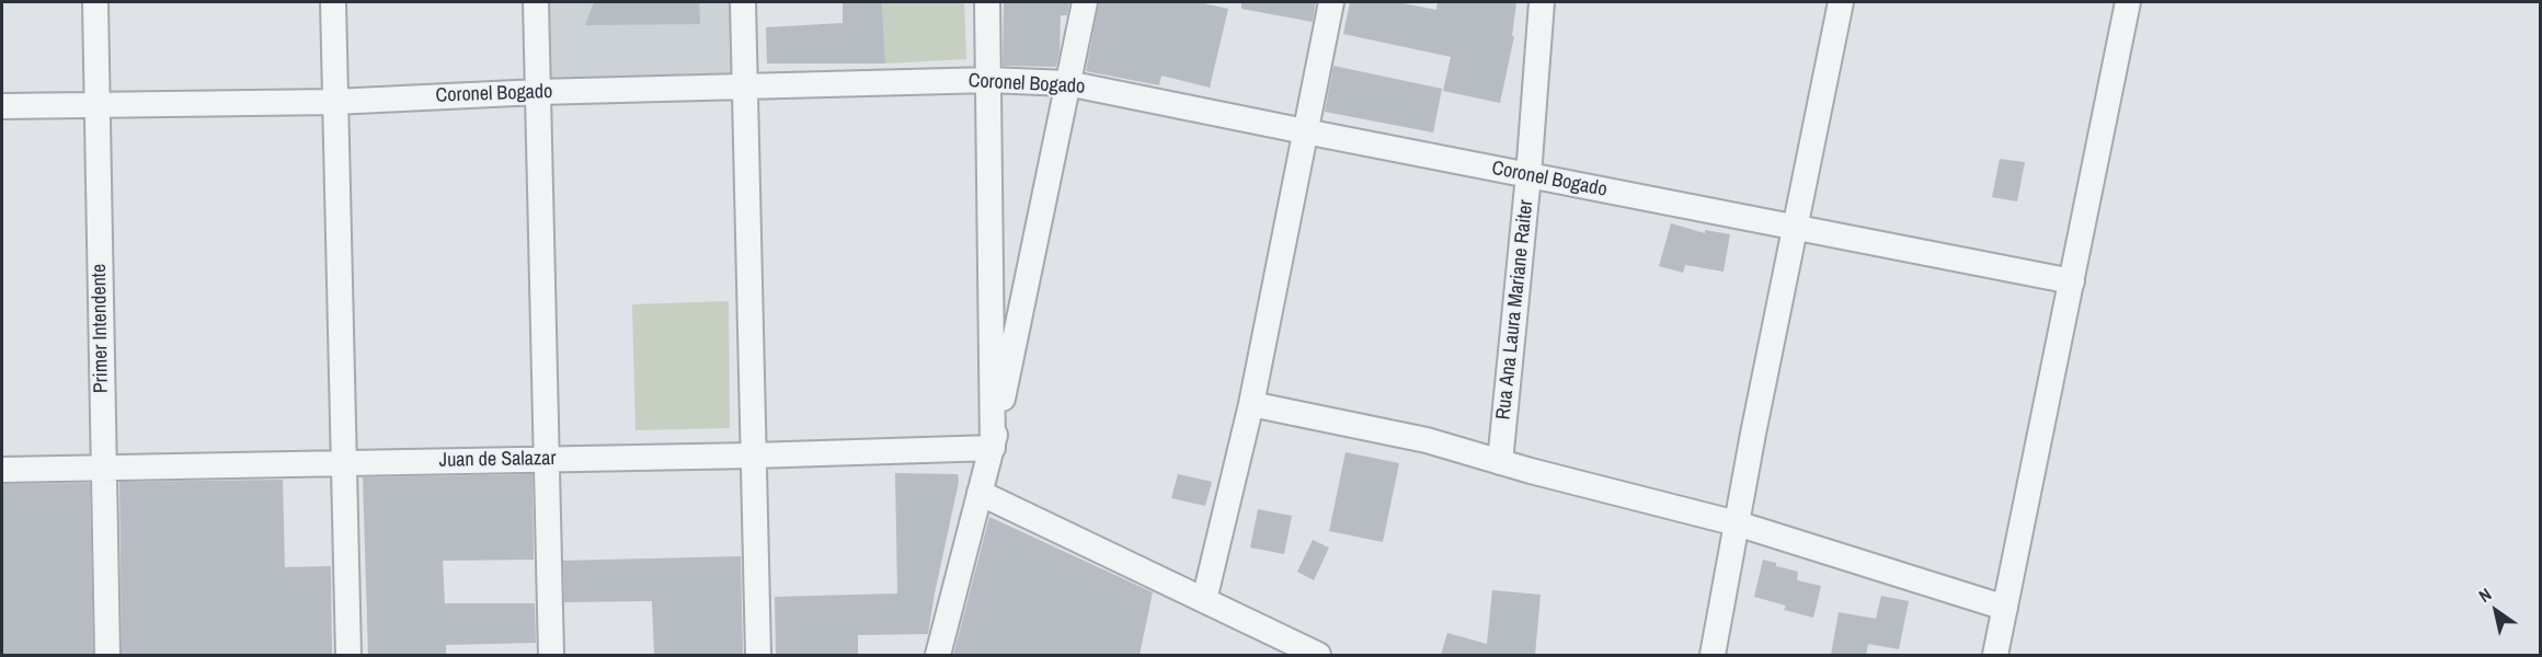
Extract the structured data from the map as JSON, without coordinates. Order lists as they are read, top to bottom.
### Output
{
  "streets": {
    "street": [
      "Coronel Bogado",
      "Rua Ana Laura Mariane Raiter",
      "Primer Intendente",
      "Juan de Salazar"
    ]
  },
  "crossings": [
    ["Coronel Bogado", "Rua Ana Laura Mariane Raiter"],
    ["Coronel Bogado", "Primer Intendente"],
    ["Primer Intendente", "Juan de Salazar"]
  ],
  "north": "top left"
}
